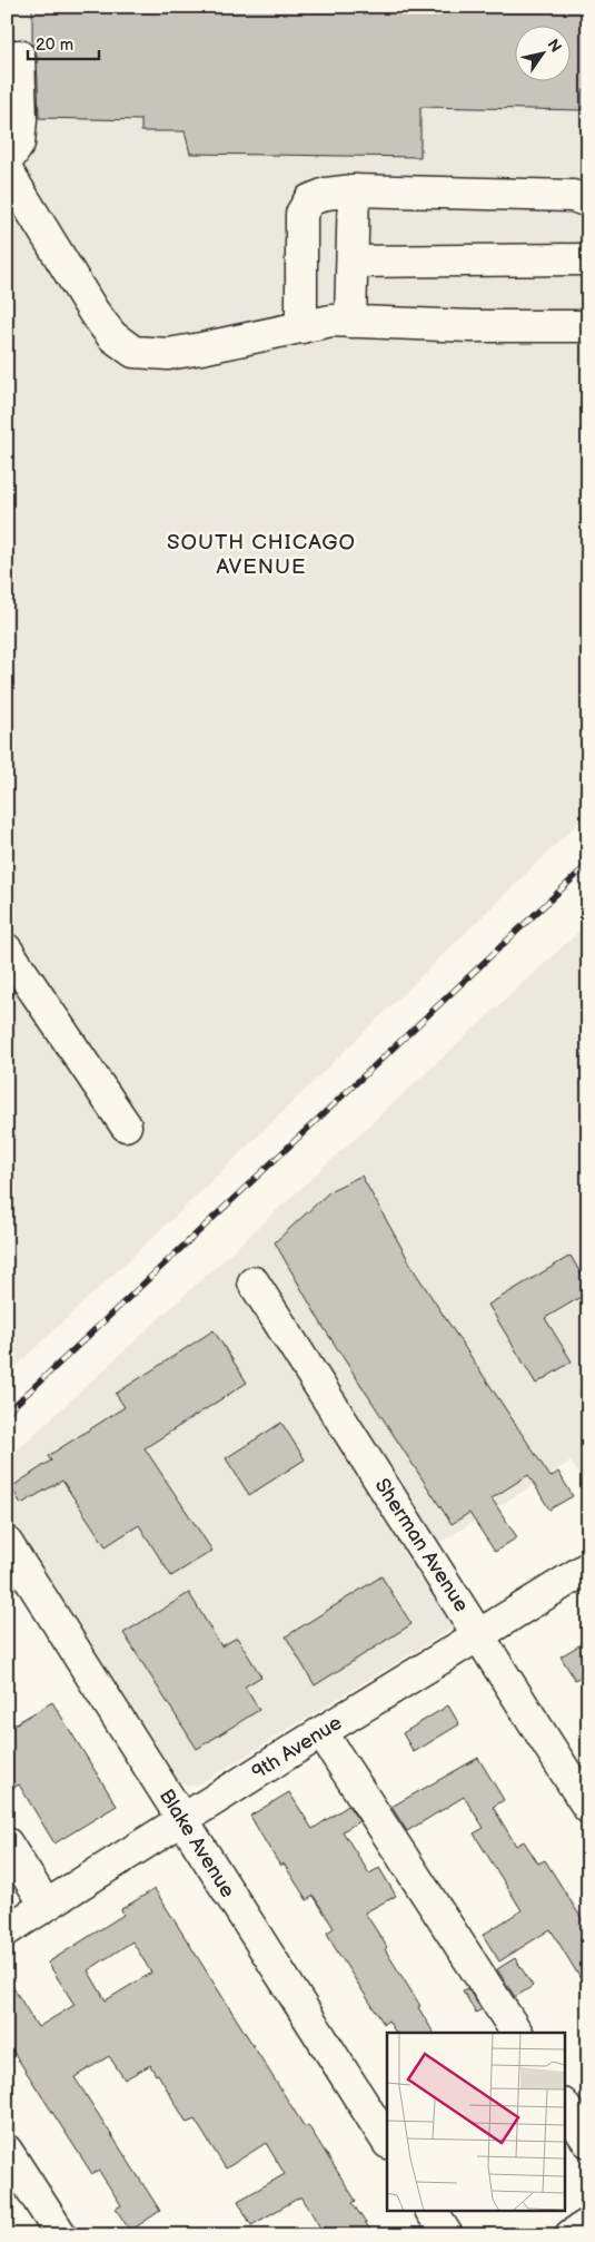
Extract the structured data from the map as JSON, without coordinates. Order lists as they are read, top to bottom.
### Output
{
  "streets": {
    "street": ["Sherman Avenue", "9th Avenue", "Blake Avenue"]
  },
  "crossings": [
    ["Sherman Avenue", "9th Avenue"],
    ["9th Avenue", "Blake Avenue"]
  ],
  "districts": ["SOUTH CHICAGO AVENUE"],
  "scale_bar": "20 m",
  "north": "top right"
}
